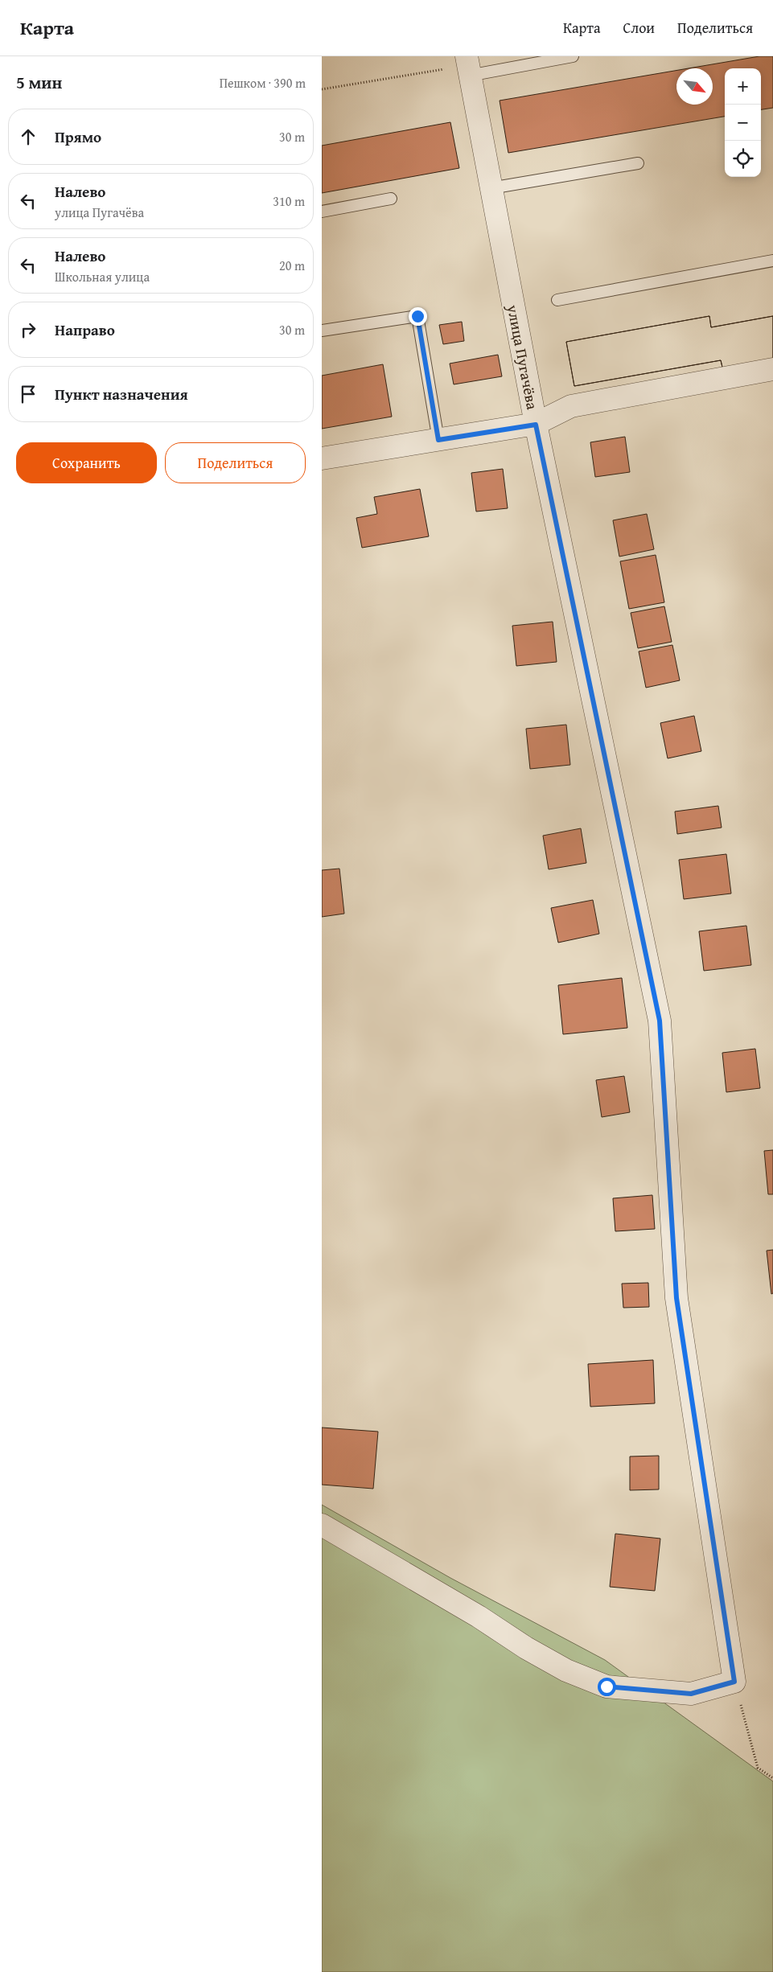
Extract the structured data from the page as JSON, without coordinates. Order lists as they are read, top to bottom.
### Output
{
  "streets": {
    "street": ["улица Пугачёва"]
  },
  "north": "bottom right",
  "page": {
    "header": "Карта",
    "nav": ["Карта", "Слои", "Поделиться"],
    "heading": ["5 мин", "Пешком · 390 m"],
    "map_buttons": ["+", "−"],
    "list": [
      ["Прямо", "30 m"],
      ["Налево", "улица Пугачёва", "310 m"],
      ["Налево", "Школьная улица", "20 m"],
      ["Направо", "30 m"],
      "Пункт назначения"
    ],
    "buttons": ["Сохранить", "Поделиться"]
  }
}
